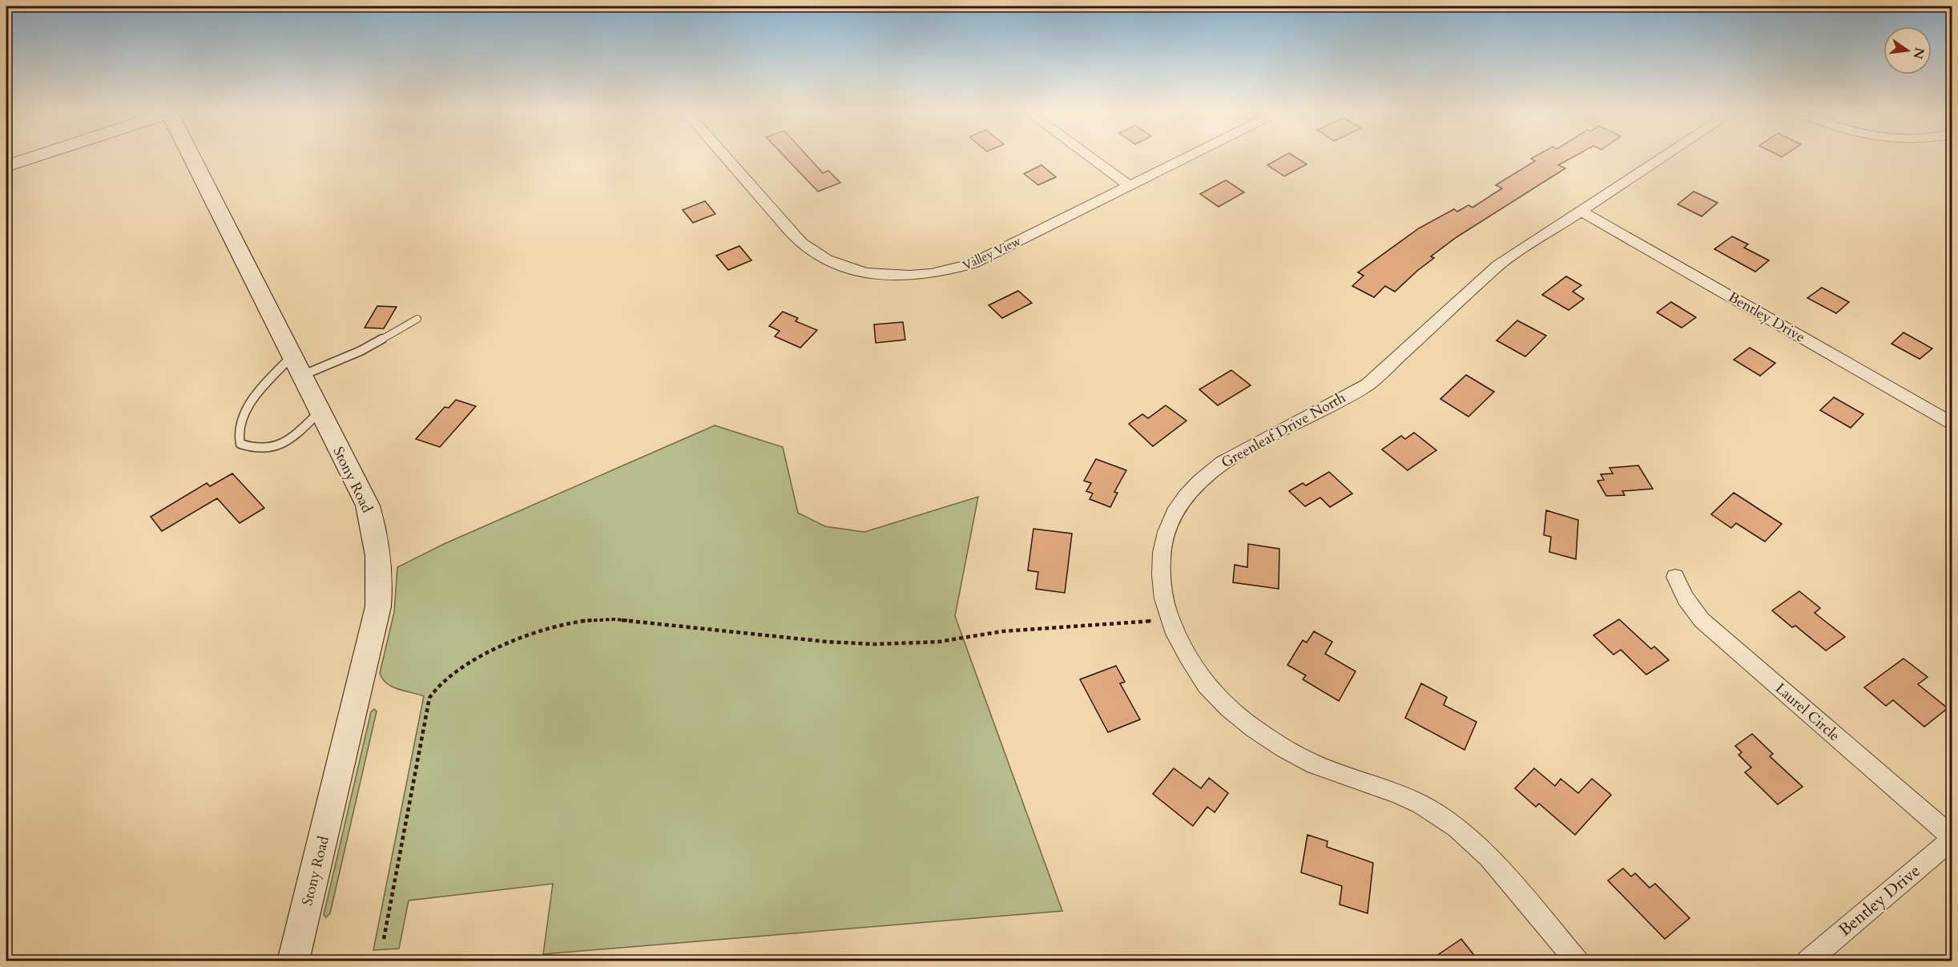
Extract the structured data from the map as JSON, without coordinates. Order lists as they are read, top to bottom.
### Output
{
  "streets": {
    "street": [
      "Valley View",
      "Bentley Drive",
      "Greenleaf Drive North",
      "Stony Road",
      "Laurel Circle"
    ]
  },
  "crossings": [
    ["Bentley Drive", "Greenleaf Drive North"],
    ["Bentley Drive", "Laurel Circle"]
  ],
  "north": "right"
}
